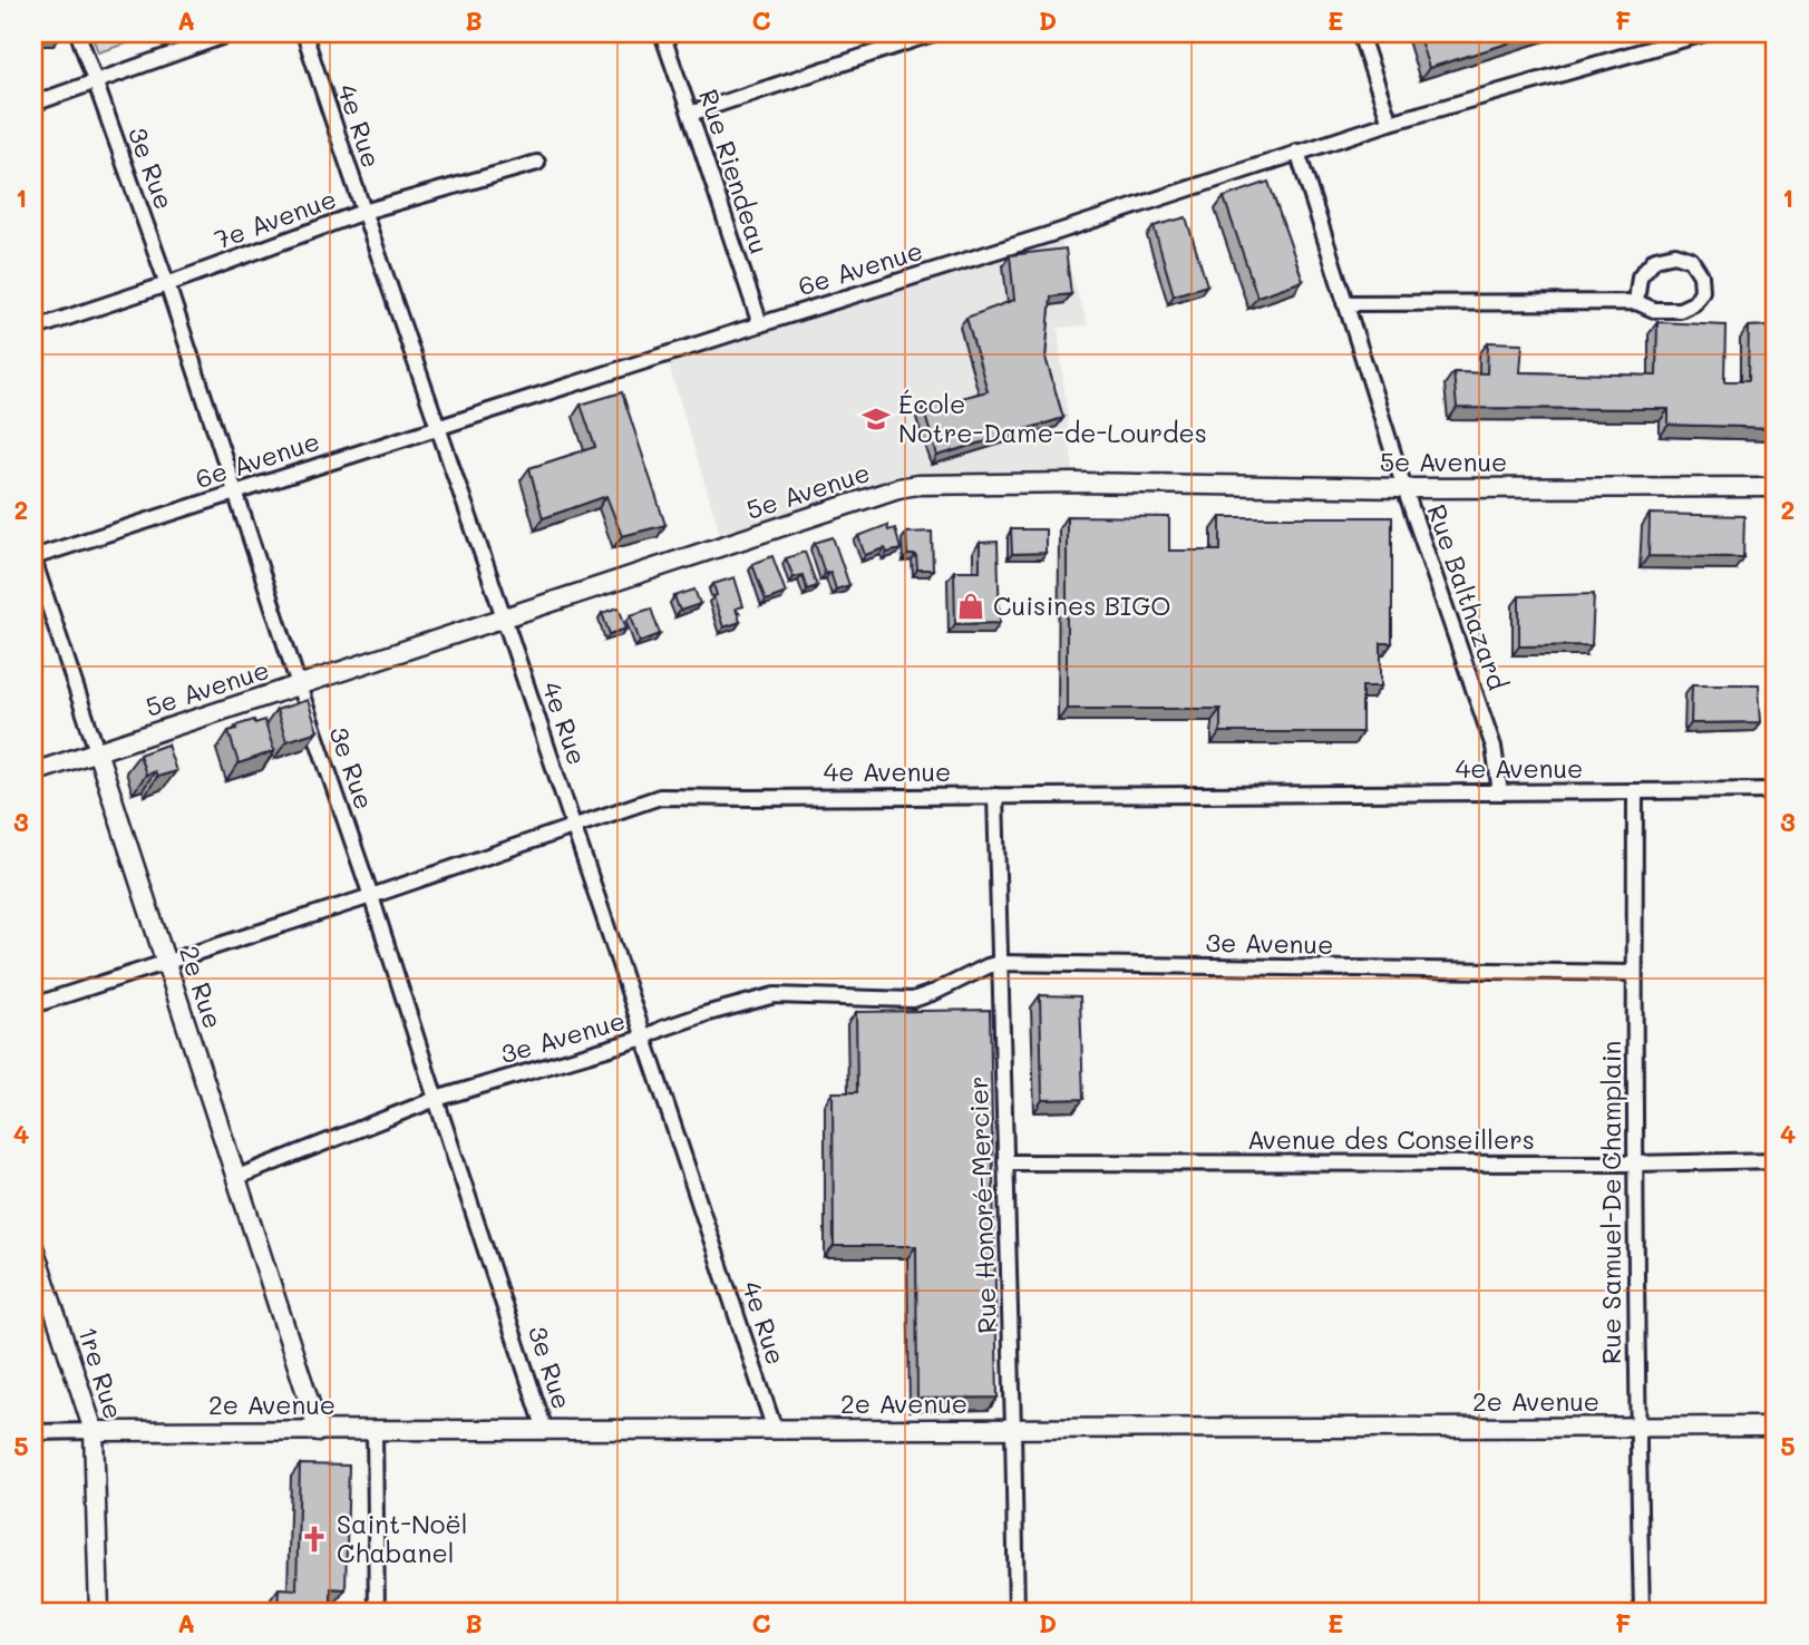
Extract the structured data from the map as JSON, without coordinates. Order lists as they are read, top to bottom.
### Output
{
  "streets": {
    "street": [
      "4e Rue",
      "3e Rue",
      "Rue Riendeau",
      "7e Avenue",
      "6e Avenue",
      "5e Avenue",
      "Rue Balthazard",
      "4e Avenue",
      "3e Avenue",
      "2e Rue",
      "Avenue des Conseillers",
      "Rue Samuel-De Champlain",
      "Rue Honoré-Mercier",
      "1re Rue",
      "2e Avenue"
    ]
  },
  "crossings": [
    ["4e Rue", "7e Avenue"],
    ["4e Rue", "6e Avenue"],
    ["4e Rue", "5e Avenue"],
    ["4e Rue", "4e Avenue"],
    ["4e Rue", "3e Avenue"],
    ["4e Rue", "2e Avenue"],
    ["3e Rue", "7e Avenue"],
    ["3e Rue", "6e Avenue"],
    ["3e Rue", "5e Avenue"],
    ["3e Rue", "4e Avenue"],
    ["3e Rue", "3e Avenue"],
    ["3e Rue", "2e Avenue"],
    ["Rue Riendeau", "6e Avenue"],
    ["6e Avenue", "Rue Balthazard"],
    ["6e Avenue", "2e Rue"],
    ["5e Avenue", "Rue Balthazard"],
    ["5e Avenue", "2e Rue"],
    ["Rue Balthazard", "4e Avenue"],
    ["4e Avenue", "2e Rue"],
    ["4e Avenue", "Rue Samuel-De Champlain"],
    ["4e Avenue", "Rue Honoré-Mercier"],
    ["3e Avenue", "2e Rue"],
    ["3e Avenue", "Rue Samuel-De Champlain"],
    ["3e Avenue", "Rue Honoré-Mercier"],
    ["2e Rue", "2e Avenue"],
    ["Avenue des Conseillers", "Rue Samuel-De Champlain"],
    ["Avenue des Conseillers", "Rue Honoré-Mercier"],
    ["Rue Samuel-De Champlain", "2e Avenue"],
    ["Rue Honoré-Mercier", "2e Avenue"],
    ["1re Rue", "2e Avenue"]
  ],
  "places": {
    "school or university": ["École Notre-Dame-de-Lourdes"],
    "shop": ["Cuisines BIGO"],
    "church": ["Saint-Noël Chabanel"]
  },
  "grid": {
    "columns": [
      "A",
      "B",
      "C",
      "D",
      "E",
      "F"
    ],
    "rows": [
      "1",
      "2",
      "3",
      "4",
      "5"
    ]
  }
}
